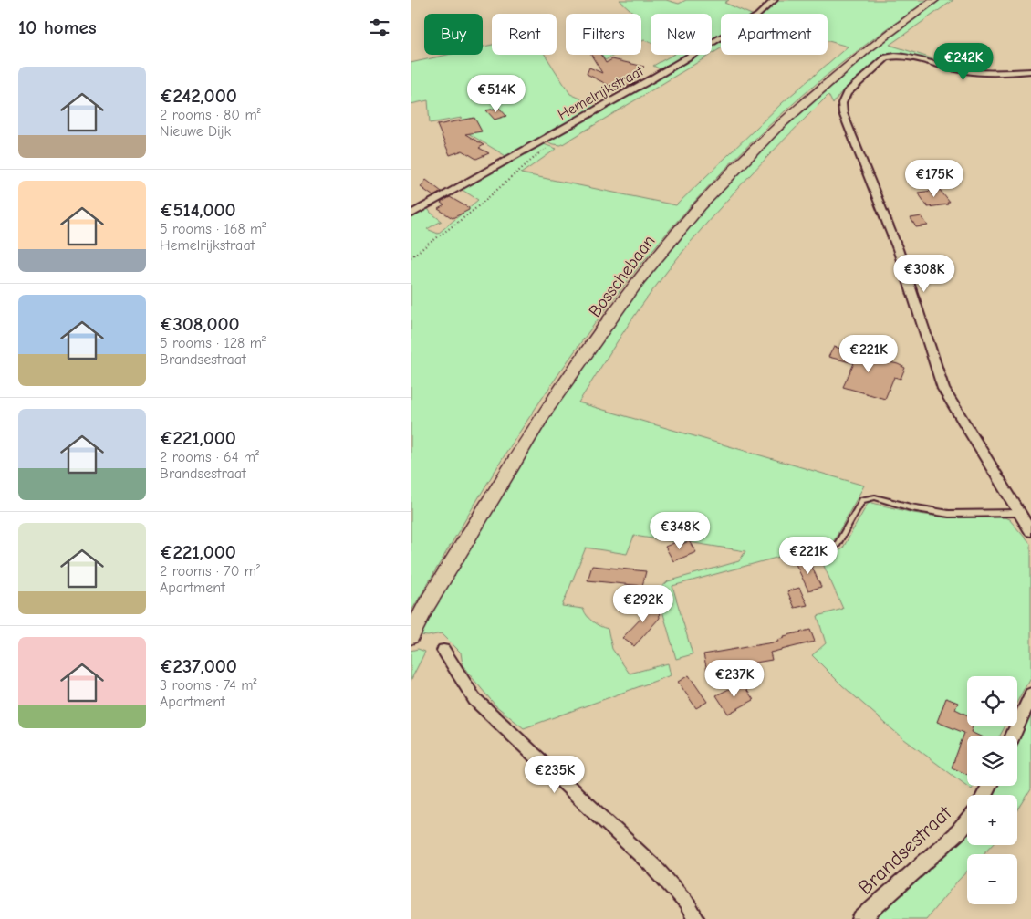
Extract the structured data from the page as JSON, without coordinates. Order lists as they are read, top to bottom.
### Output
{
  "streets": {
    "main road": ["Bosschebaan"],
    "street": ["Hemelrijkstraat", "Brandsestraat"]
  },
  "page": {
    "heading": "10 homes",
    "chip": [
      "Buy",
      "Rent",
      "Filters",
      "New",
      "Apartment"
    ],
    "price": [
      "€242K",
      "€514K",
      "€175K",
      "€308K",
      "€221K",
      "€348K",
      "€221K",
      "€292K",
      "€237K",
      "€235K"
    ],
    "list": [
      {
        "name": "€242,000",
        "note": "2 rooms · 80 m² · Nieuwe Dijk"
      },
      {
        "name": "€514,000",
        "note": "5 rooms · 168 m² · Hemelrijkstraat"
      },
      {
        "name": "€308,000",
        "note": "5 rooms · 128 m² · Brandsestraat"
      },
      {
        "name": "€221,000",
        "note": "2 rooms · 64 m² · Brandsestraat"
      },
      {
        "name": "€221,000",
        "note": "2 rooms · 70 m² · Apartment"
      },
      {
        "name": "€237,000",
        "note": "3 rooms · 74 m² · Apartment"
      }
    ],
    "map_buttons": ["+", "−"]
  }
}
